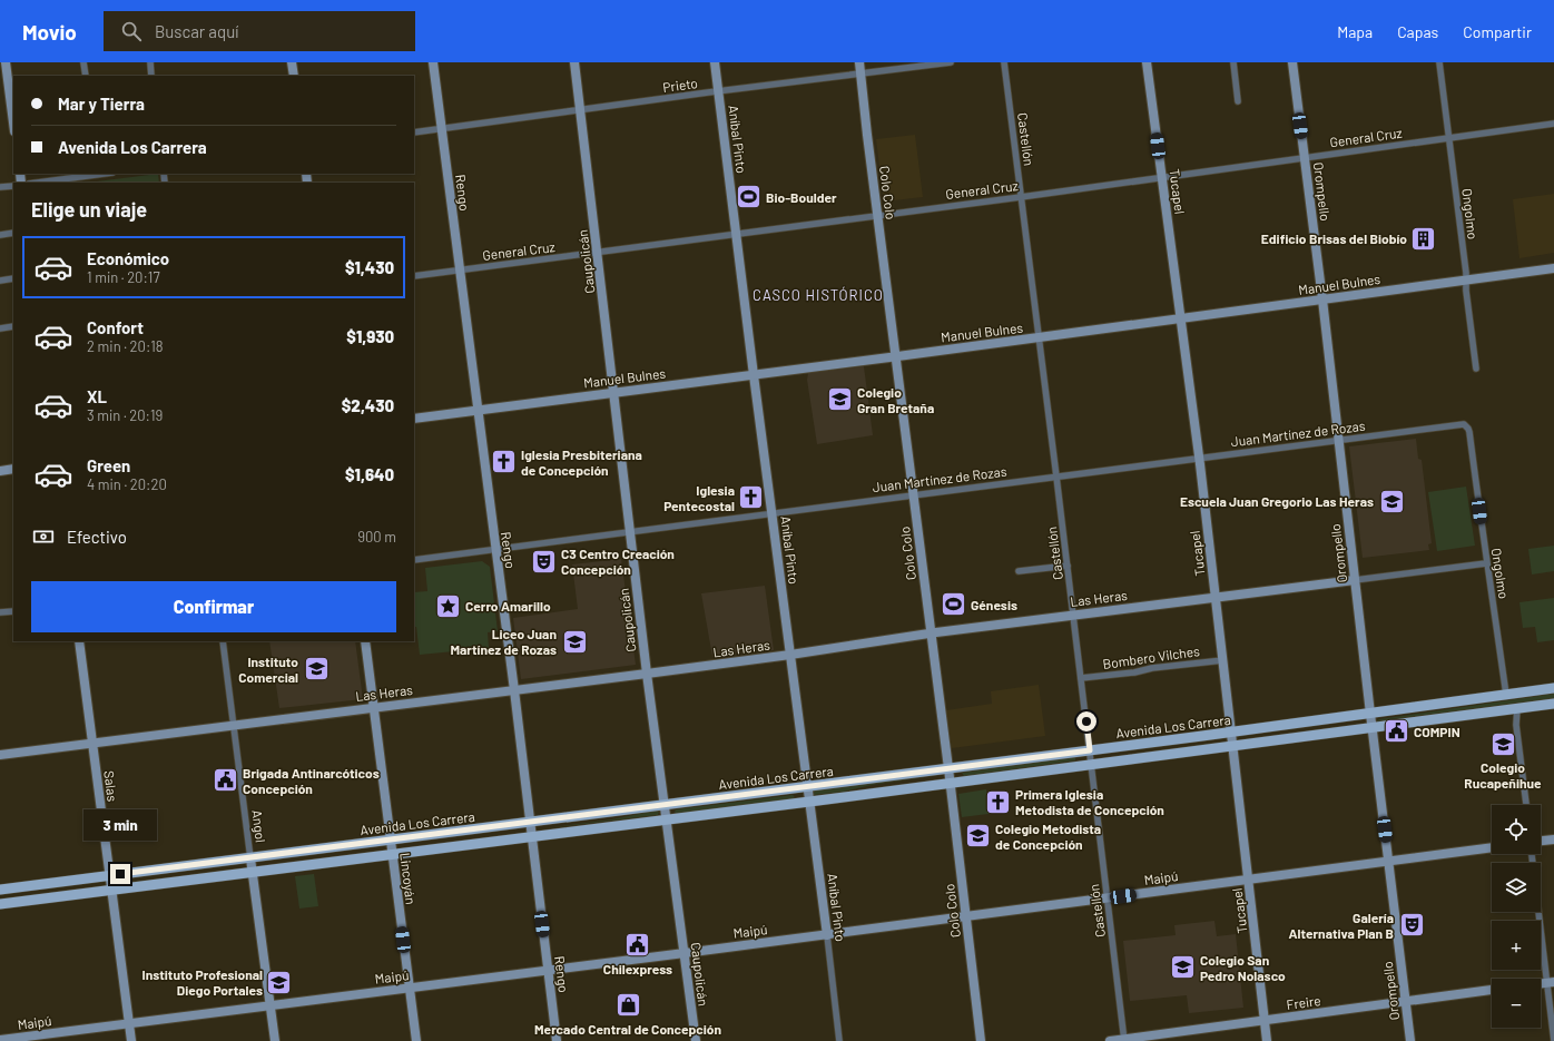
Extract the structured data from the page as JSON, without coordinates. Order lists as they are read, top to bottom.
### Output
{
  "streets": {
    "main road": ["Avenida Los Carrera"],
    "street": [
      "Prieto",
      "General Cruz",
      "Aníbal Pinto",
      "Castellón",
      "Tucapel",
      "Orompello",
      "Rengo",
      "Colo Colo",
      "Ongolmo",
      "Caupolicán",
      "Manuel Bulnes",
      "Juan Martínez de Rozas",
      "Las Heras",
      "Bombero Vilches",
      "Salas",
      "Angol",
      "Maipú",
      "Lincoyán",
      "Freire"
    ]
  },
  "crossings": [
    ["Prieto", "Aníbal Pinto"],
    ["Prieto", "Rengo"],
    ["Prieto", "Colo Colo"],
    ["Prieto", "Caupolicán"],
    ["General Cruz", "Aníbal Pinto"],
    ["General Cruz", "Castellón"],
    ["General Cruz", "Tucapel"],
    ["General Cruz", "Orompello"],
    ["General Cruz", "Rengo"],
    ["General Cruz", "Colo Colo"],
    ["General Cruz", "Ongolmo"],
    ["General Cruz", "Caupolicán"],
    ["Aníbal Pinto", "Manuel Bulnes"],
    ["Aníbal Pinto", "Juan Martínez de Rozas"],
    ["Aníbal Pinto", "Las Heras"],
    ["Aníbal Pinto", "Avenida Los Carrera"],
    ["Aníbal Pinto", "Maipú"],
    ["Castellón", "Manuel Bulnes"],
    ["Castellón", "Juan Martínez de Rozas"],
    ["Castellón", "Las Heras"],
    ["Castellón", "Bombero Vilches"],
    ["Castellón", "Avenida Los Carrera"],
    ["Castellón", "Maipú"],
    ["Castellón", "Freire"],
    ["Tucapel", "Manuel Bulnes"],
    ["Tucapel", "Juan Martínez de Rozas"],
    ["Tucapel", "Las Heras"],
    ["Tucapel", "Bombero Vilches"],
    ["Tucapel", "Avenida Los Carrera"],
    ["Tucapel", "Maipú"],
    ["Tucapel", "Freire"],
    ["Orompello", "Manuel Bulnes"],
    ["Orompello", "Juan Martínez de Rozas"],
    ["Orompello", "Las Heras"],
    ["Orompello", "Avenida Los Carrera"],
    ["Orompello", "Maipú"],
    ["Orompello", "Freire"],
    ["Rengo", "Manuel Bulnes"],
    ["Rengo", "Juan Martínez de Rozas"],
    ["Rengo", "Las Heras"],
    ["Rengo", "Avenida Los Carrera"],
    ["Rengo", "Maipú"],
    ["Colo Colo", "Manuel Bulnes"],
    ["Colo Colo", "Juan Martínez de Rozas"],
    ["Colo Colo", "Las Heras"],
    ["Colo Colo", "Avenida Los Carrera"],
    ["Colo Colo", "Maipú"],
    ["Ongolmo", "Manuel Bulnes"],
    ["Ongolmo", "Juan Martínez de Rozas"],
    ["Ongolmo", "Las Heras"],
    ["Ongolmo", "Avenida Los Carrera"],
    ["Caupolicán", "Manuel Bulnes"],
    ["Caupolicán", "Juan Martínez de Rozas"],
    ["Caupolicán", "Las Heras"],
    ["Caupolicán", "Avenida Los Carrera"],
    ["Caupolicán", "Maipú"],
    ["Las Heras", "Salas"],
    ["Las Heras", "Angol"],
    ["Las Heras", "Lincoyán"],
    ["Avenida Los Carrera", "Salas"],
    ["Avenida Los Carrera", "Angol"],
    ["Avenida Los Carrera", "Lincoyán"],
    ["Salas", "Maipú"],
    ["Angol", "Maipú"],
    ["Maipú", "Lincoyán"]
  ],
  "districts": ["CASCO HISTÓRICO"],
  "places": {
    "sports": ["Bio-Boulder", "Génesis"],
    "building": ["Edificio Brisas del Biobío"],
    "school or university": [
      "Colegio Gran Bretaña",
      "Escuela Juan Gregorio Las Heras",
      "Liceo Juan Martínez de Rozas",
      "Instituto Comercial",
      "Colegio Rucapeñihue",
      "Colegio Metodista de Concepción",
      "Colegio San Pedro Nolasco",
      "Instituto Profesional Diego Portales"
    ],
    "church": ["Iglesia Presbiteriana de Concepción", "Iglesia Pentecostal", "Primera Iglesia Metodista de Concepción"],
    "theatre": ["C3 Centro Creación Concepción", "Galería Alternativa Plan B"],
    "place": ["Cerro Amarillo"],
    "public building": ["COMPIN", "Brigada Antinarcóticos Concepción", "Chilexpress"],
    "shop": ["Mercado Central de Concepción"]
  },
  "page": {
    "header": "Movio",
    "search": "Buscar aquí",
    "nav": ["Mapa", "Capas", "Compartir"],
    "banner": ["Mar y Tierra", "Avenida Los Carrera"],
    "heading": "Elige un viaje",
    "list": [
      {
        "name": "Económico",
        "note": "1 min · 20:17",
        "value": "$1,430"
      },
      {
        "name": "Confort",
        "note": "2 min · 20:18",
        "value": "$1,930"
      },
      {
        "name": "XL",
        "note": "3 min · 20:19",
        "value": "$2,430"
      },
      {
        "name": "Green",
        "note": "4 min · 20:20",
        "value": "$1,640"
      }
    ],
    "pay": ["Efectivo", "900 m"],
    "buttons": "Confirmar",
    "map_buttons": ["+", "−"],
    "bubble": "3 min"
  }
}
